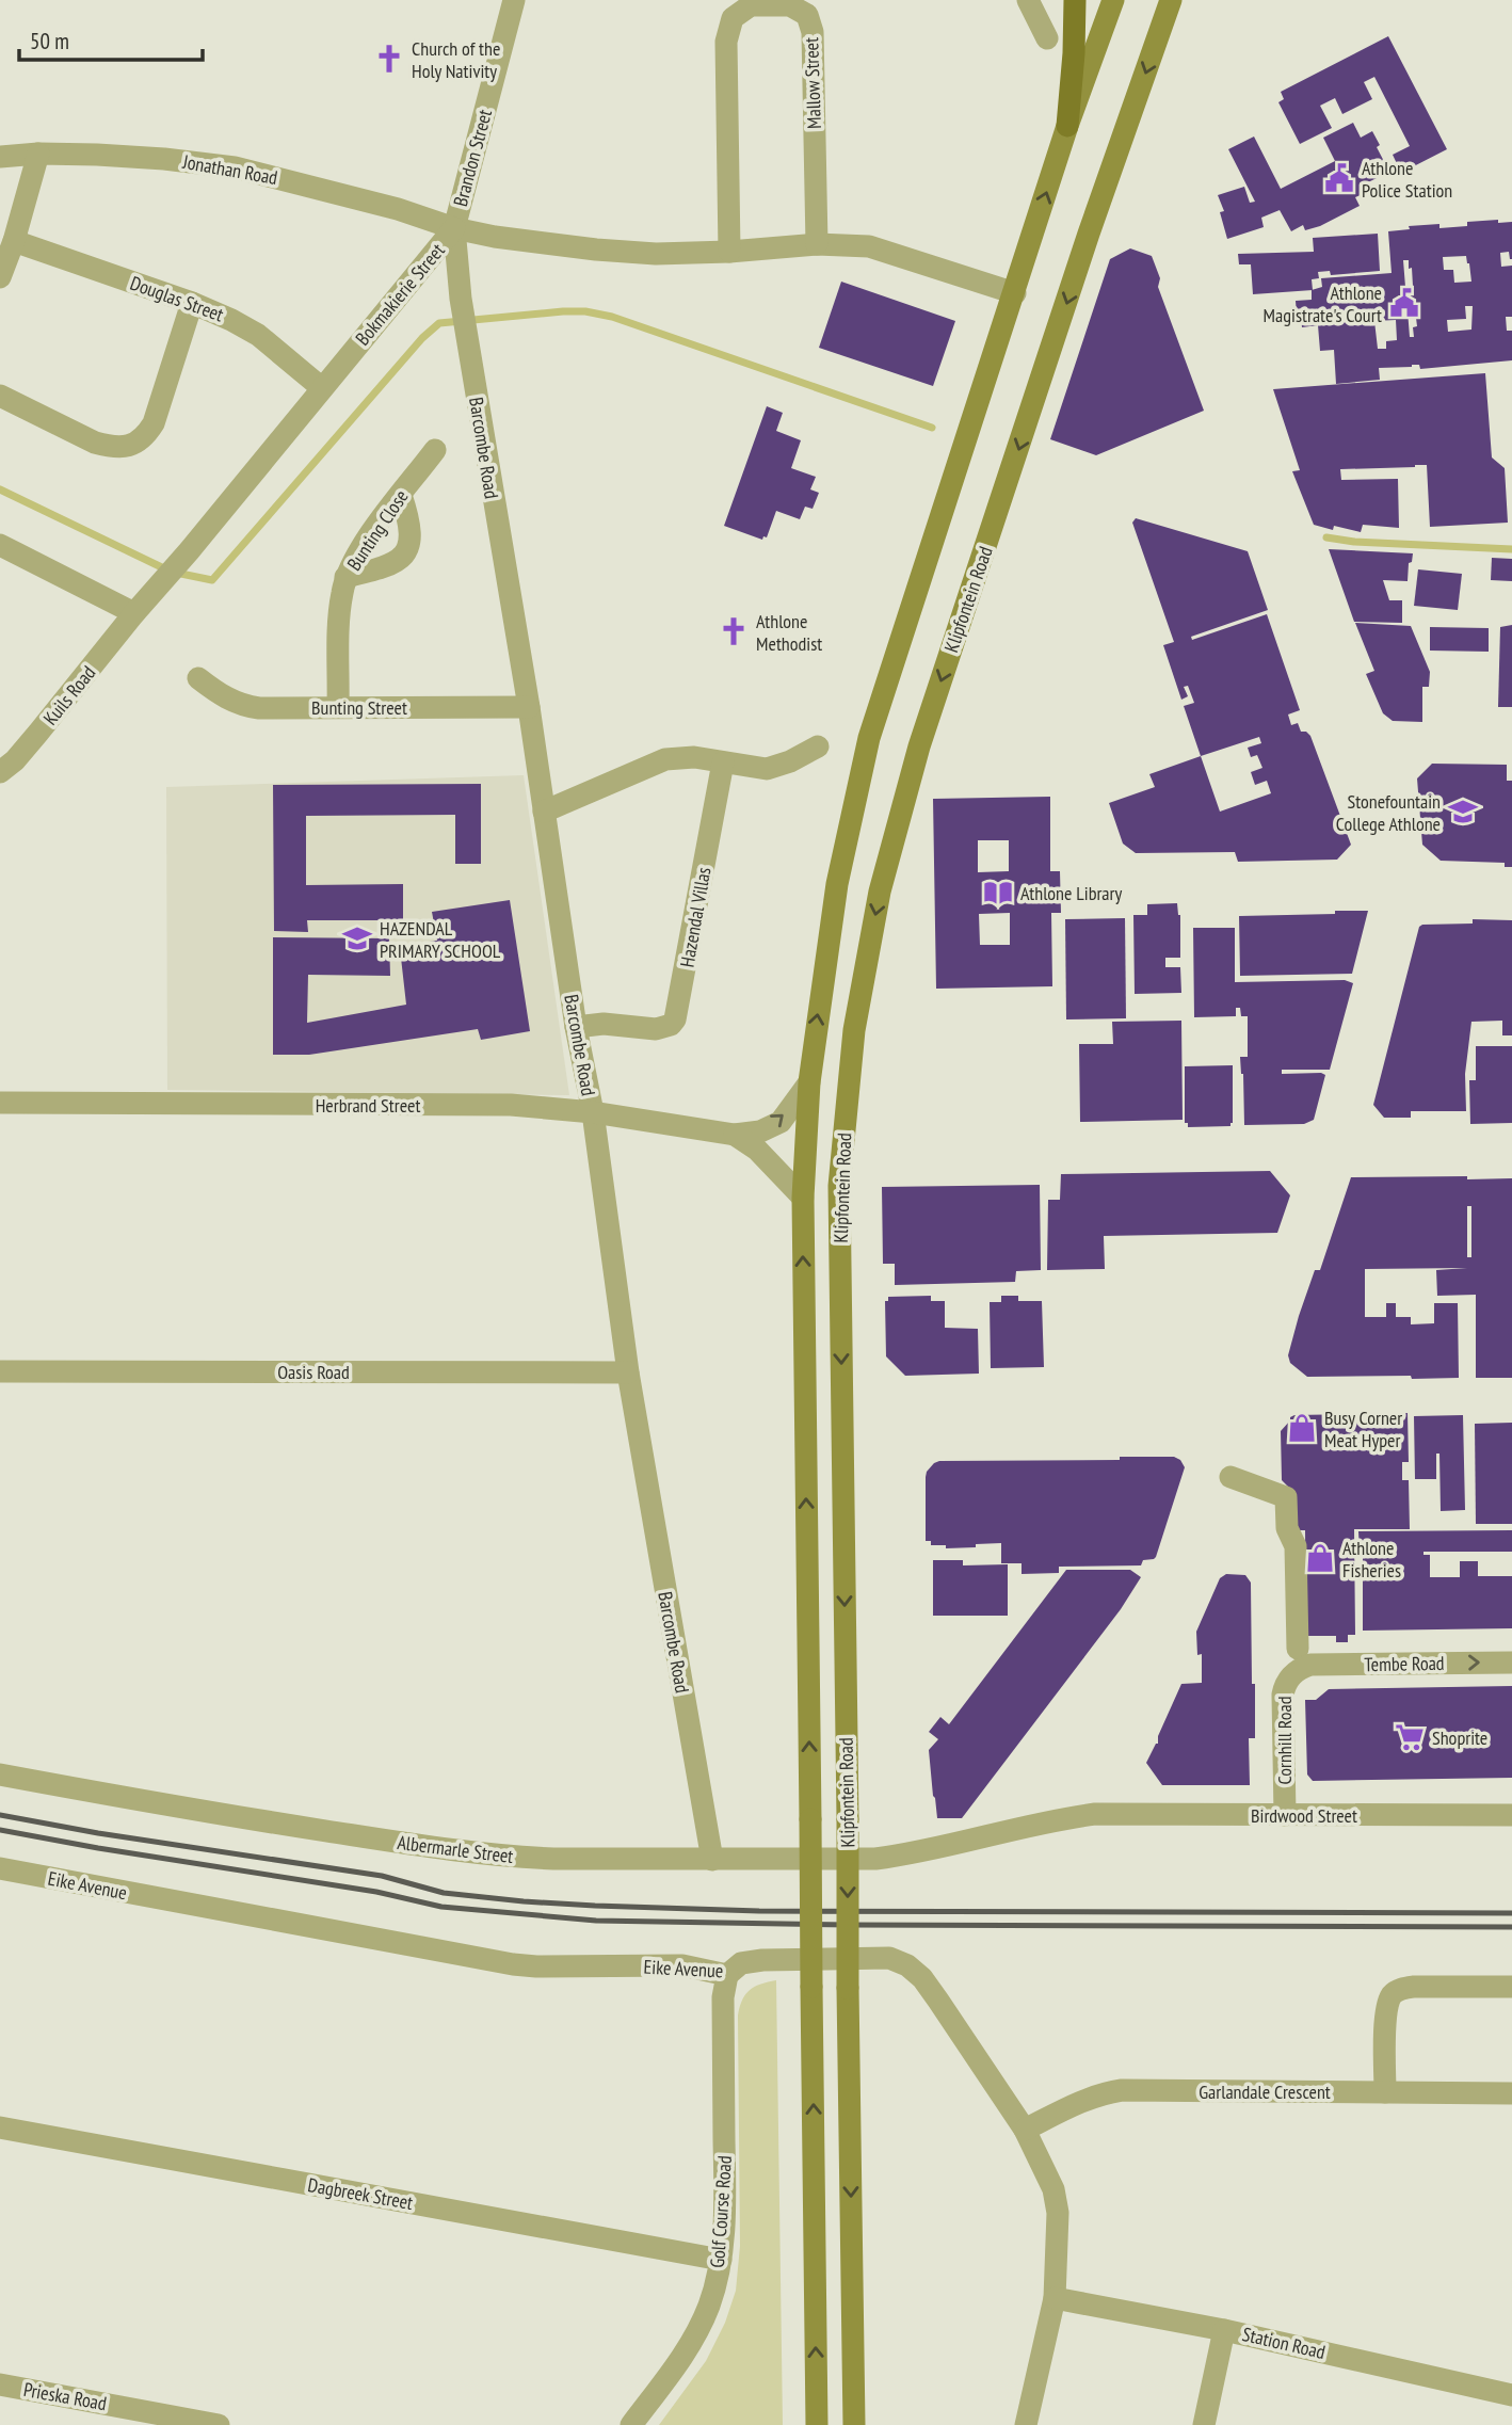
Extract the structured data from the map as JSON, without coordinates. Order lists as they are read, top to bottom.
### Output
{
  "streets": {
    "main road": ["Klipfontein Road"],
    "street": [
      "Mallow Street",
      "Brandon Street",
      "Jonathan Road",
      "Bokmakierie Street",
      "Douglas Street",
      "Barcombe Road",
      "Bunting Close",
      "Kuils Road",
      "Bunting Street",
      "Hazendal Villas",
      "Herbrand Street",
      "Oasis Road",
      "Tembe Road",
      "Cornhill Road",
      "Birdwood Street",
      "Albermarle Street",
      "Eike Avenue",
      "Garlandale Crescent",
      "Dagbreek Street",
      "Golf Course Road",
      "Station Road",
      "Prieska Road"
    ]
  },
  "crossings": [
    ["Mallow Street", "Bokmakierie Street"],
    ["Brandon Street", "Jonathan Road"],
    ["Brandon Street", "Bokmakierie Street"],
    ["Brandon Street", "Barcombe Road"],
    ["Jonathan Road", "Bokmakierie Street"],
    ["Jonathan Road", "Barcombe Road"],
    ["Bokmakierie Street", "Douglas Street"],
    ["Bokmakierie Street", "Barcombe Road"],
    ["Bokmakierie Street", "Klipfontein Road"],
    ["Bokmakierie Street", "Kuils Road"],
    ["Barcombe Road", "Bunting Street"],
    ["Barcombe Road", "Hazendal Villas"],
    ["Barcombe Road", "Herbrand Street"],
    ["Barcombe Road", "Oasis Road"],
    ["Barcombe Road", "Albermarle Street"],
    ["Bunting Close", "Bunting Street"],
    ["Klipfontein Road", "Herbrand Street"],
    ["Tembe Road", "Cornhill Road"],
    ["Cornhill Road", "Birdwood Street"],
    ["Birdwood Street", "Albermarle Street"],
    ["Eike Avenue", "Garlandale Crescent"],
    ["Eike Avenue", "Golf Course Road"],
    ["Eike Avenue", "Station Road"],
    ["Dagbreek Street", "Golf Course Road"]
  ],
  "one_way": ["Tembe Road"],
  "places": {
    "church": ["Church of the Holy Nativity", "Athlone Methodist"],
    "public building": ["Athlone Police Station", "Athlone Magistrate's Court"],
    "school or university": ["Stonefountain College Athlone", "HAZENDAL PRIMARY SCHOOL"],
    "library": ["Athlone Library"],
    "shop": ["Busy Corner Meat Hyper", "Athlone Fisheries"],
    "supermarket": ["Shoprite"]
  },
  "scale_bar": "50 m"
}
